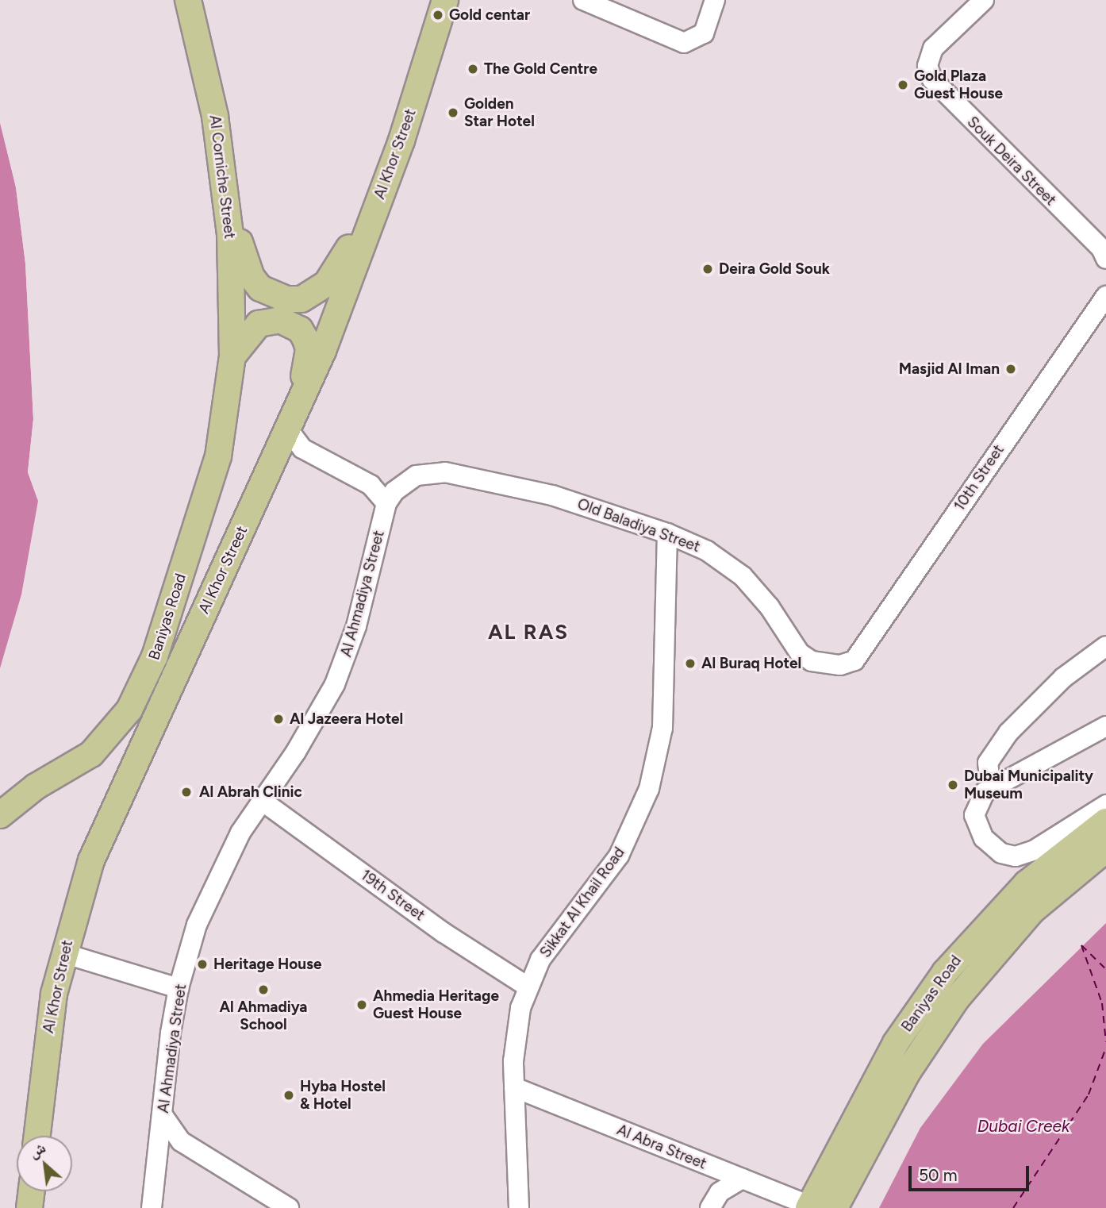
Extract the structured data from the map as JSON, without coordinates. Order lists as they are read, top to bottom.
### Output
{
  "streets": {
    "main road": ["Al Khor Street", "Al Corniche Street", "Baniyas Road"],
    "street": [
      "Souk Deira Street",
      "10th Street",
      "Old Baladiya Street",
      "Al Ahmadiya Street",
      "19th Street",
      "Sikkat Al Khail Road",
      "Al Abra Street"
    ]
  },
  "crossings": [
    ["Al Corniche Street", "Baniyas Road"],
    ["10th Street", "Old Baladiya Street"],
    ["Old Baladiya Street", "Al Ahmadiya Street"],
    ["Old Baladiya Street", "Sikkat Al Khail Road"],
    ["Al Ahmadiya Street", "19th Street"],
    ["Baniyas Road", "Al Abra Street"],
    ["19th Street", "Sikkat Al Khail Road"],
    ["Sikkat Al Khail Road", "Al Abra Street"]
  ],
  "districts": ["AL RAS"],
  "water": ["Dubai Creek"],
  "places": [
    "Gold centar",
    "The Gold Centre",
    "Gold Plaza Guest House",
    "Golden Star Hotel",
    "Deira Gold Souk",
    "Masjid Al Iman",
    "Al Buraq Hotel",
    "Al Jazeera Hotel",
    "Dubai Municipality Museum",
    "Al Abrah Clinic",
    "Heritage House",
    "Al Ahmadiya School",
    "Ahmedia Heritage Guest House",
    "Hyba Hostel & Hotel"
  ],
  "scale_bar": "50 m",
  "north": "top left"
}
